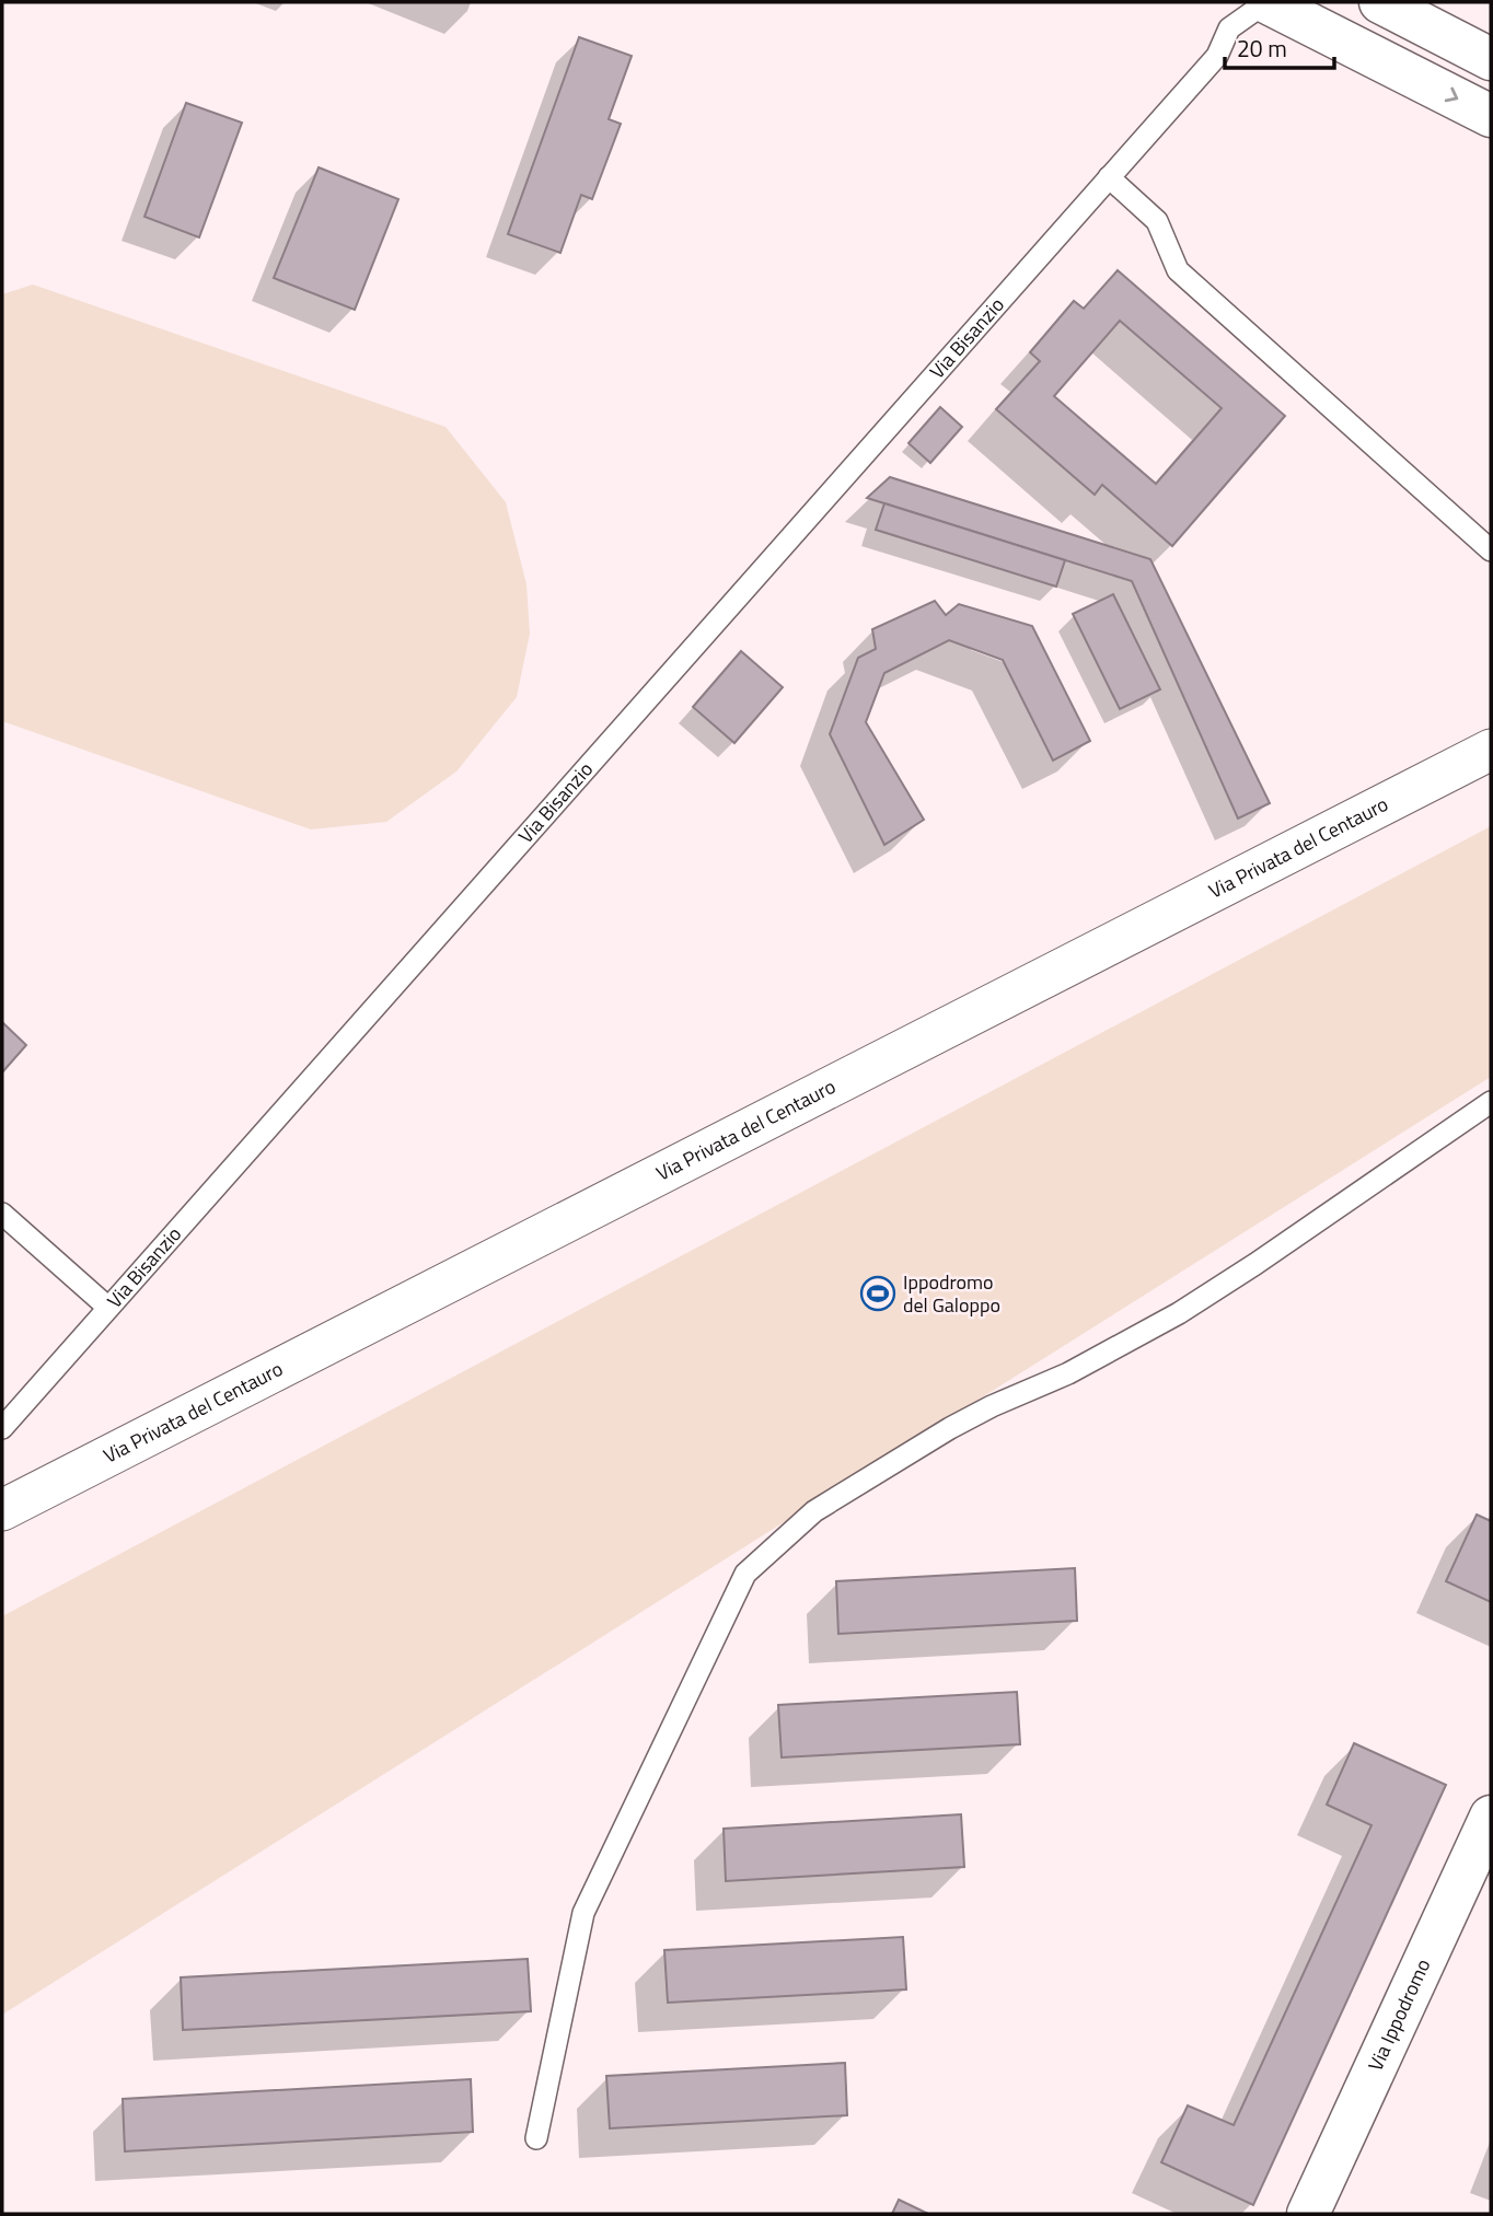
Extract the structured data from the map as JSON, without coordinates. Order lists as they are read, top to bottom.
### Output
{
  "streets": {
    "street": ["Via Privata del Centauro", "Via Ippodromo"],
    "lane": ["Via Bisanzio"]
  },
  "places": {
    "sports": ["Ippodromo del Galoppo"]
  },
  "scale_bar": "20 m"
}
